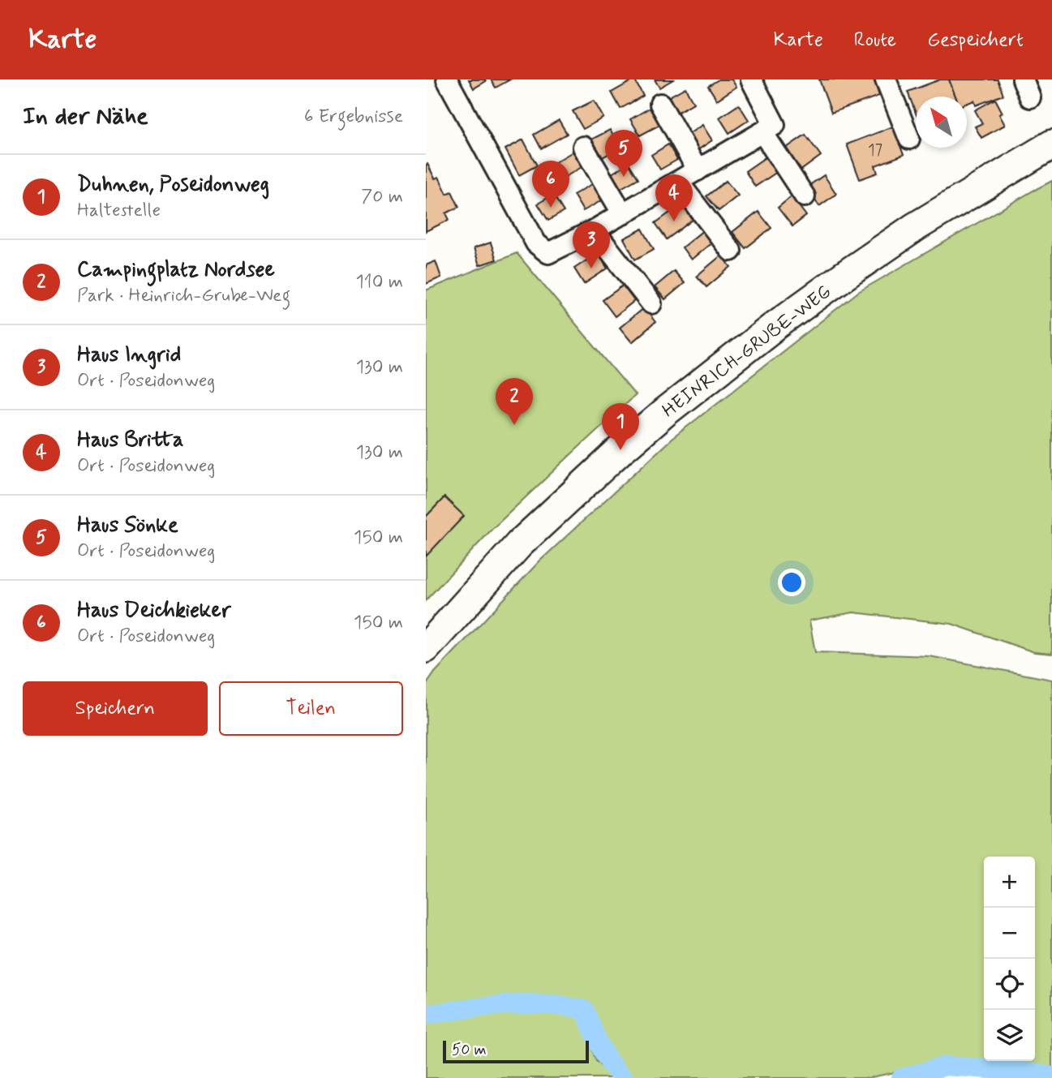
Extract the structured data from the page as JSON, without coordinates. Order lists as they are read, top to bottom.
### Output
{
  "streets": {
    "street": ["HEINRICH-GRUBE-WEG"]
  },
  "house_numbers": ["17"],
  "scale_bar": "50 m",
  "north": "top left",
  "page": {
    "header": "Karte",
    "nav": ["Karte", "Route", "Gespeichert"],
    "heading": ["In der Nähe", "6 Ergebnisse"],
    "pins": [
      "5",
      "6",
      "4",
      "3",
      "2",
      "1"
    ],
    "list": [
      {
        "mark": "1",
        "name": "Duhnen, Poseidonweg",
        "note": "Haltestelle",
        "value": "70 m"
      },
      {
        "mark": "2",
        "name": "Campingplatz Nordsee",
        "note": "Park · Heinrich-Grube-Weg",
        "value": "110 m"
      },
      {
        "mark": "3",
        "name": "Haus Ingrid",
        "note": "Ort · Poseidonweg",
        "value": "130 m"
      },
      {
        "mark": "4",
        "name": "Haus Britta",
        "note": "Ort · Poseidonweg",
        "value": "130 m"
      },
      {
        "mark": "5",
        "name": "Haus Sönke",
        "note": "Ort · Poseidonweg",
        "value": "150 m"
      },
      {
        "mark": "6",
        "name": "Haus Deichkieker",
        "note": "Ort · Poseidonweg",
        "value": "150 m"
      }
    ],
    "buttons": ["Speichern", "Teilen"],
    "map_buttons": ["+", "−"],
    "scale": "50 m"
  }
}
